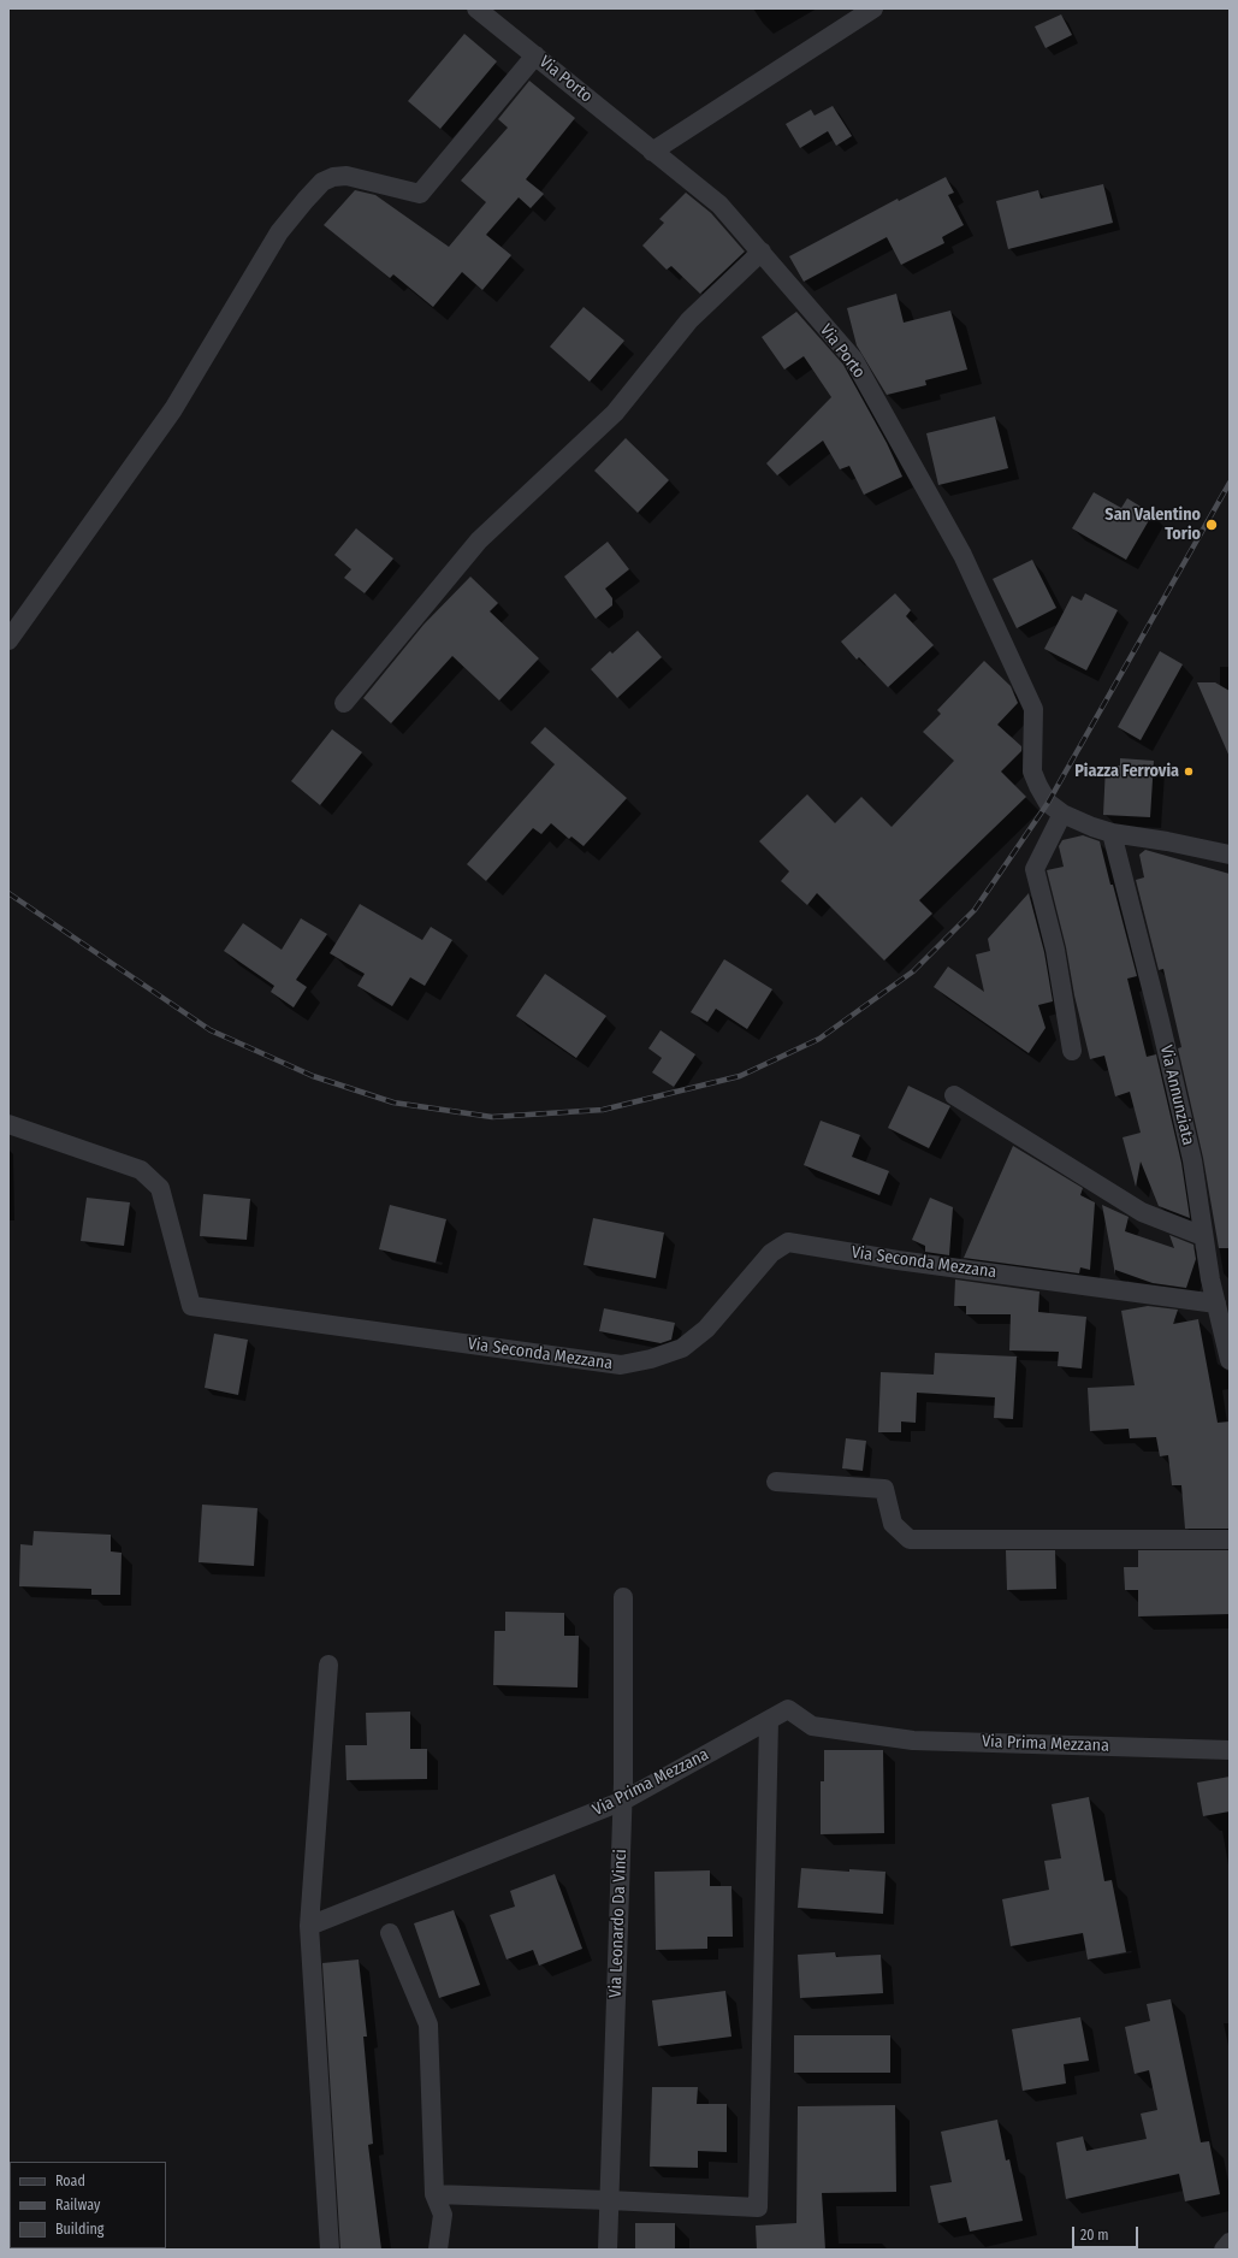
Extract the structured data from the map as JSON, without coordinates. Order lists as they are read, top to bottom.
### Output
{
  "streets": {
    "street": [
      "Via Porto",
      "Via Annunziata",
      "Via Seconda Mezzana",
      "Via Prima Mezzana",
      "Via Leonardo Da Vinci"
    ]
  },
  "crossings": [
    ["Via Annunziata", "Via Seconda Mezzana"],
    ["Via Prima Mezzana", "Via Leonardo Da Vinci"]
  ],
  "places": ["San Valentino Torio", "Piazza Ferrovia"],
  "legend": ["Road", "Railway", "Building"],
  "scale_bar": "20 m"
}
